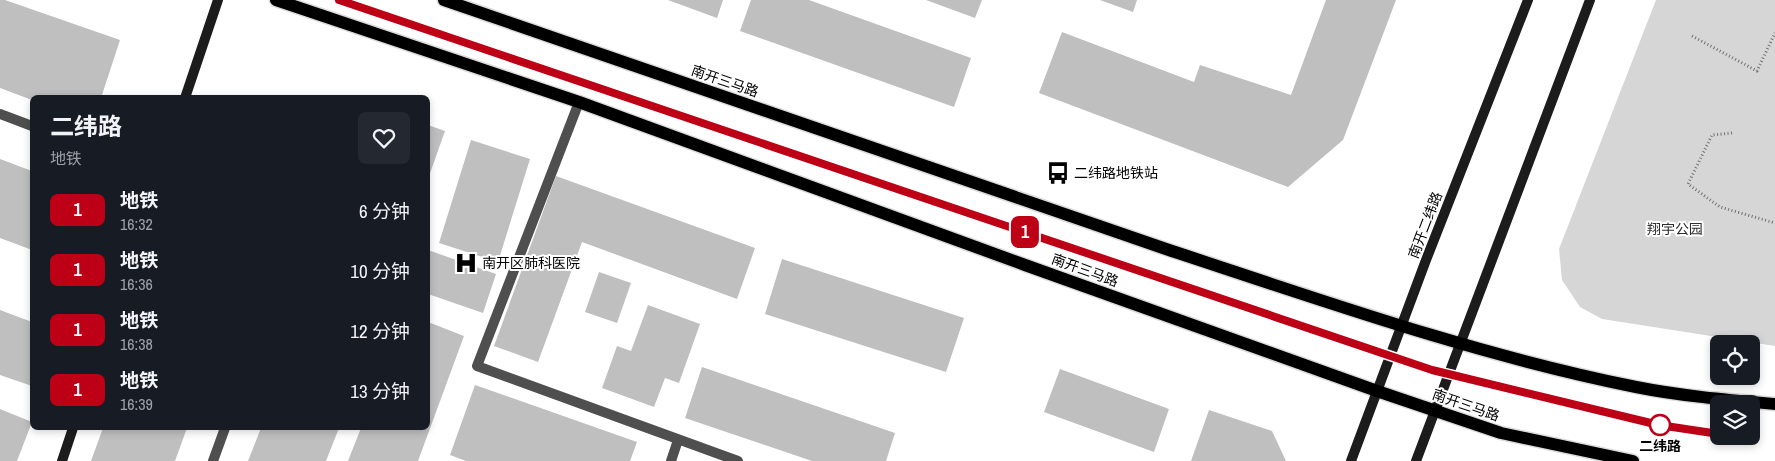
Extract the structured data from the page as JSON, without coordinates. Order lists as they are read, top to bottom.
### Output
{
  "streets": {
    "main road": ["南开三马路", "南开二纬路"]
  },
  "crossings": [
    ["南开三马路", "南开二纬路"]
  ],
  "parks": ["翔宇公园"],
  "places": {
    "bus stop": ["二纬路地铁站"],
    "hospital": ["南开区肺科医院"],
    "other": ["二纬路"]
  },
  "lines": ["metro line 1"],
  "page": {
    "on_map": "1",
    "heading": ["二纬路", "地铁"],
    "list": [
      {
        "mark": "1",
        "name": "地铁",
        "note": "16:32",
        "value": "6 分钟"
      },
      {
        "mark": "1",
        "name": "地铁",
        "note": "16:36",
        "value": "10 分钟"
      },
      {
        "mark": "1",
        "name": "地铁",
        "note": "16:38",
        "value": "12 分钟"
      },
      {
        "mark": "1",
        "name": "地铁",
        "note": "16:39",
        "value": "13 分钟"
      }
    ]
  }
}
